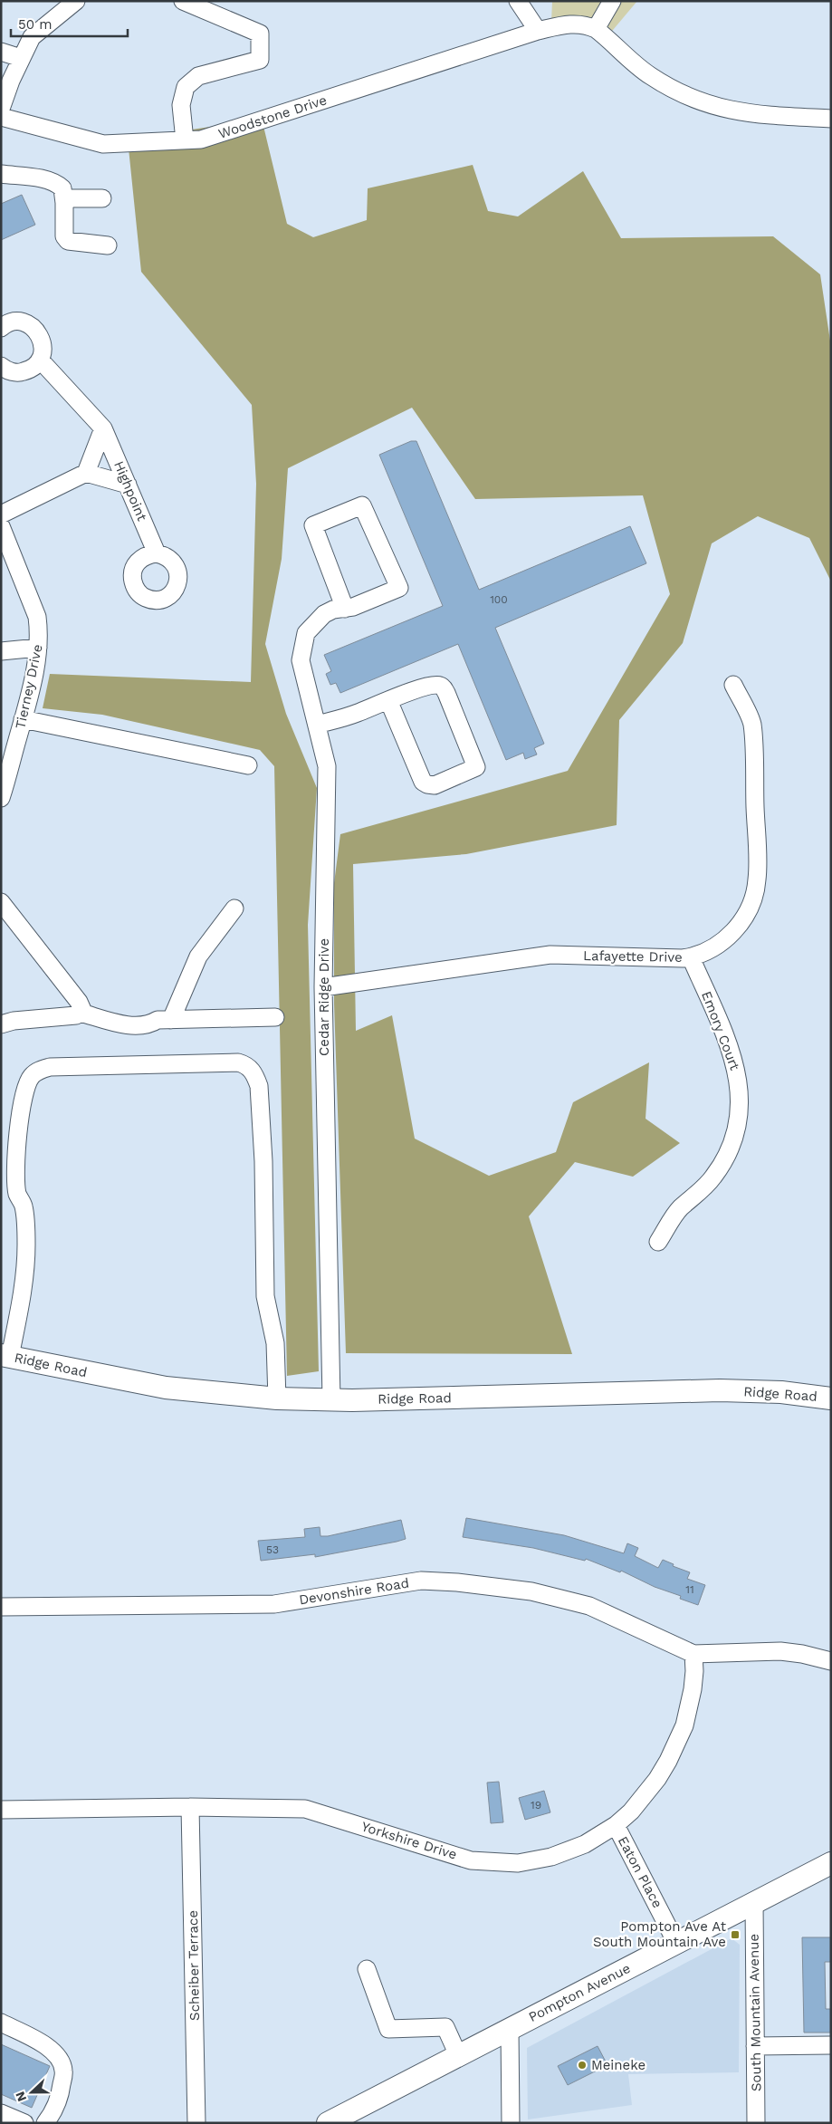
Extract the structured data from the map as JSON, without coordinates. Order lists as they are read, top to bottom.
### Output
{
  "streets": {
    "main road": ["Ridge Road", "Pompton Avenue"],
    "street": [
      "Woodstone Drive",
      "Highpoint",
      "Tierney Drive",
      "Lafayette Drive",
      "Cedar Ridge Drive",
      "Emory Court",
      "Devonshire Road",
      "Yorkshire Drive",
      "Eaton Place",
      "Scheiber Terrace",
      "South Mountain Avenue"
    ]
  },
  "crossings": [
    ["Lafayette Drive", "Cedar Ridge Drive"],
    ["Lafayette Drive", "Emory Court"],
    ["Cedar Ridge Drive", "Ridge Road"],
    ["Devonshire Road", "Yorkshire Drive"],
    ["Yorkshire Drive", "Eaton Place"],
    ["Yorkshire Drive", "Scheiber Terrace"],
    ["Eaton Place", "Pompton Avenue"],
    ["Pompton Avenue", "South Mountain Avenue"]
  ],
  "places": {
    "transit": ["Pompton Ave At South Mountain Ave"],
    "other": ["Meineke"]
  },
  "house_numbers": [
    "100",
    "53",
    "11",
    "19"
  ],
  "scale_bar": "50 m",
  "north": "left"
}
